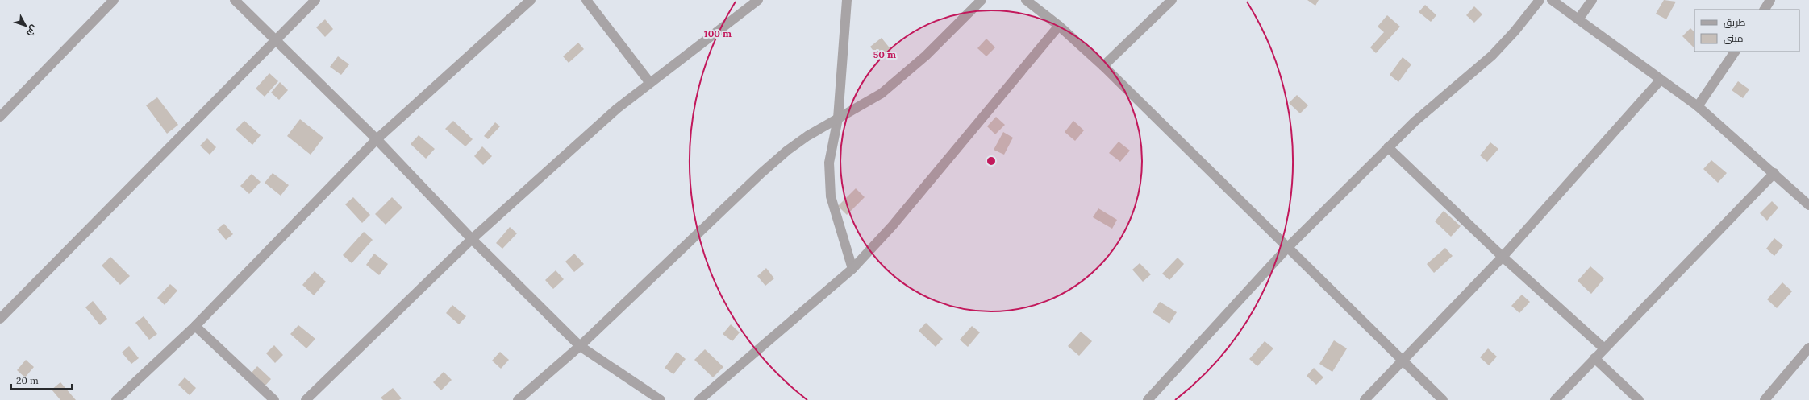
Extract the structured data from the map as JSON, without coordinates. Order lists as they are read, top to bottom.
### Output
{
  "legend": ["طريق", "مبنى"],
  "scale_bar": "20 m",
  "north": "bottom right",
  "rings": ["100 m", "50 m"]
}
